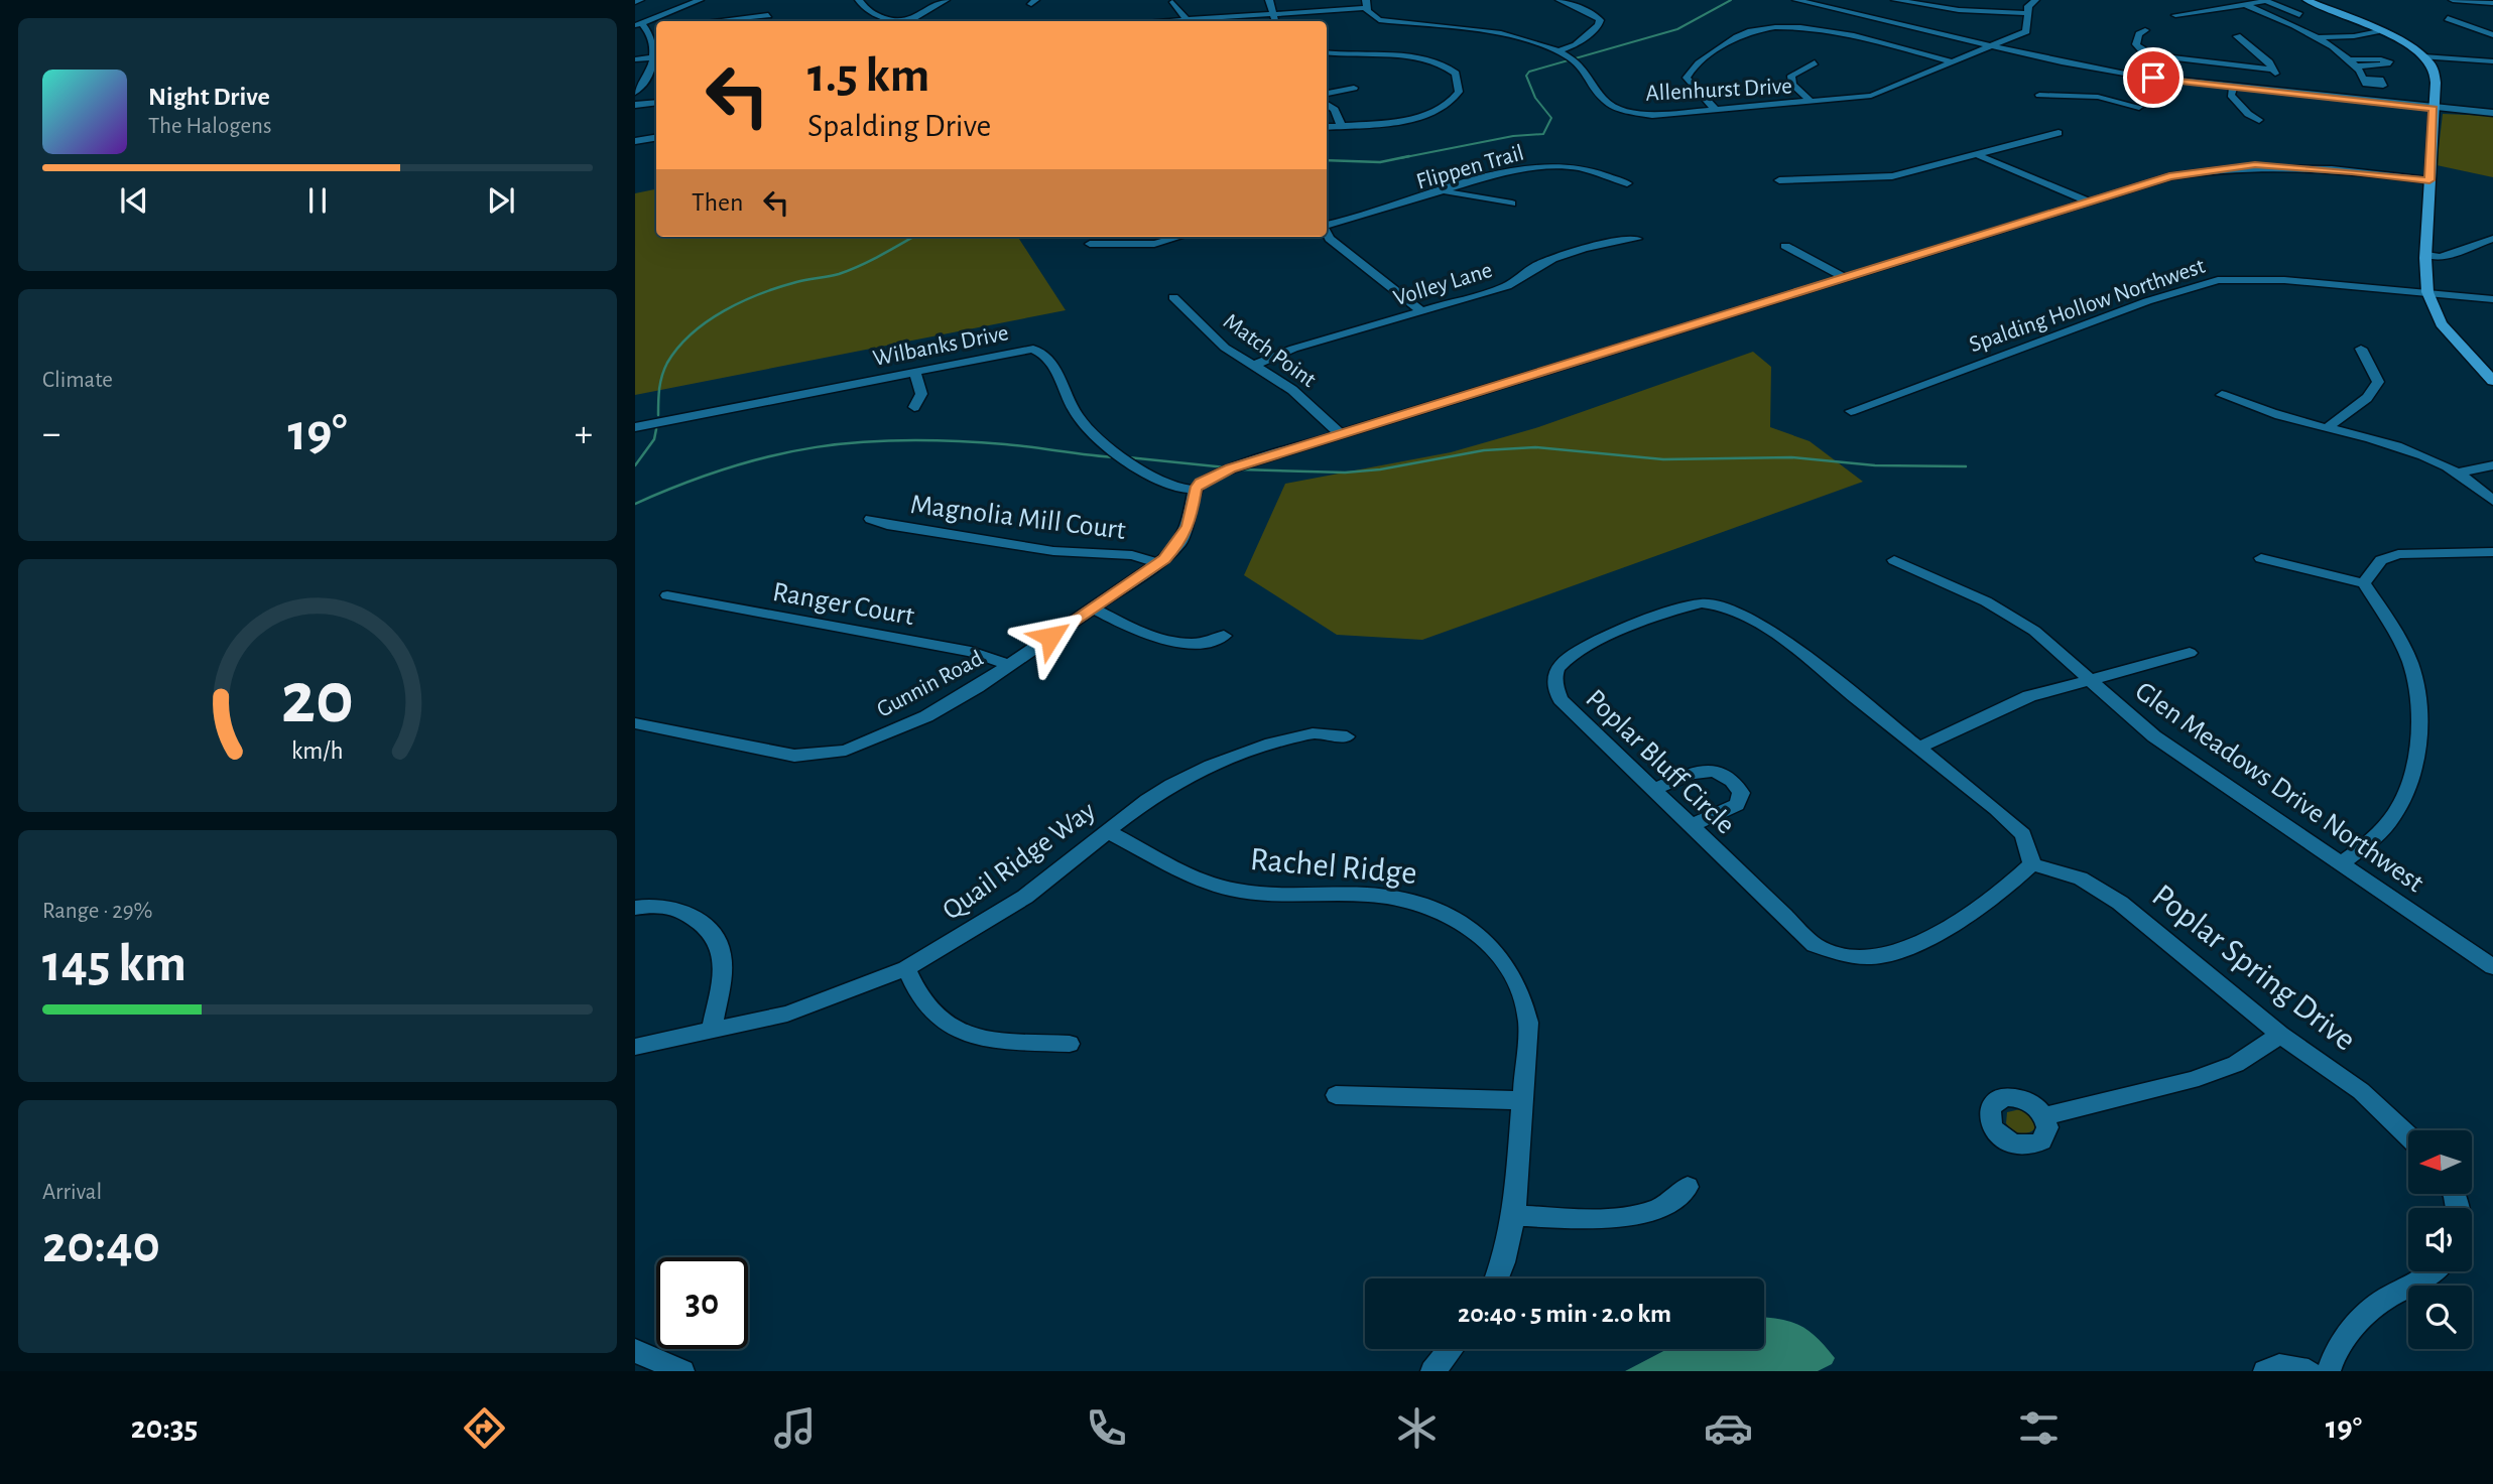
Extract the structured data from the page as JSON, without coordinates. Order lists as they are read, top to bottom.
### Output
{
  "streets": {
    "street": [
      "Allenhurst Drive",
      "Flippen Trail",
      "Volley Lane",
      "Spalding Hollow Northwest",
      "Wilbanks Drive",
      "Match Point",
      "Magnolia Mill Court",
      "Ranger Court",
      "Gunnin Road",
      "Poplar Bluff Circle",
      "Glen Meadows Drive Northwest",
      "Quail Ridge Way",
      "Rachel Ridge",
      "Poplar Spring Drive"
    ]
  },
  "crossings": [
    ["Volley Lane", "Match Point"],
    ["Wilbanks Drive", "Gunnin Road"],
    ["Magnolia Mill Court", "Gunnin Road"],
    ["Ranger Court", "Gunnin Road"],
    ["Poplar Bluff Circle", "Poplar Spring Drive"],
    ["Quail Ridge Way", "Rachel Ridge"]
  ],
  "north": "left",
  "page": {
    "turn": ["1.5 km", "Spalding Drive"],
    "song": ["Night Drive", "The Halogens"],
    "then": "Then",
    "tile": [
      "Climate",
      ["Range · 29%", "145 km"],
      ["Arrival", "20:40"]
    ],
    "heat": ["−", "19°", "+"],
    "limit": "30",
    "trip": "20:40 · 5 min · 2.0 km",
    "tabs": ["20:35", "19°"],
    "gauge": ["20", "km/h"]
  }
}
